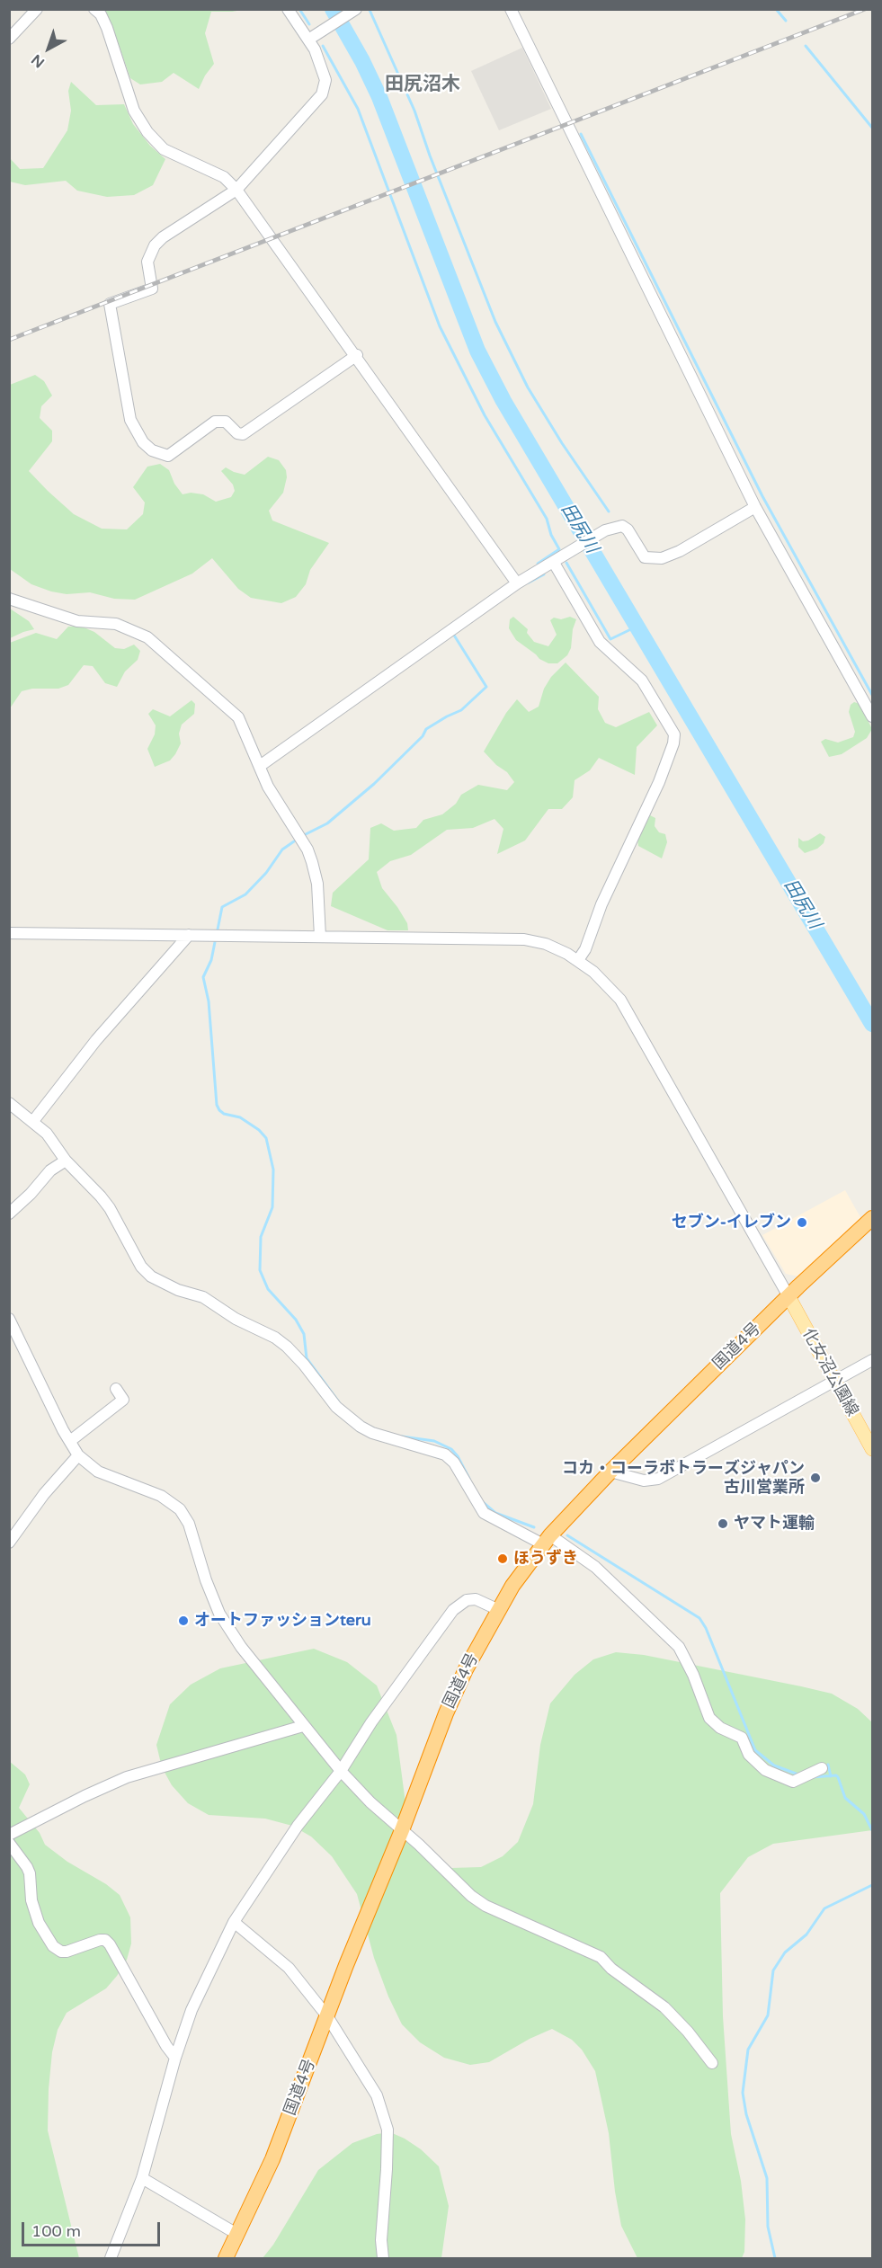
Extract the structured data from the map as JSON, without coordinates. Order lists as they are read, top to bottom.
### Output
{
  "streets": {
    "highway": ["国道4号"],
    "main road": ["化女沼公園線"]
  },
  "crossings": [
    ["国道4号", "化女沼公園線"]
  ],
  "districts": ["田尻沼木"],
  "water": ["田尻川"],
  "places": [
    "セブン-イレブン",
    "コカ・コーラボトラーズジャパン 古川営業所",
    "ヤマト運輸",
    "ほうずき",
    "オートファッションteru"
  ],
  "scale_bar": "100 m",
  "north": "bottom left"
}
